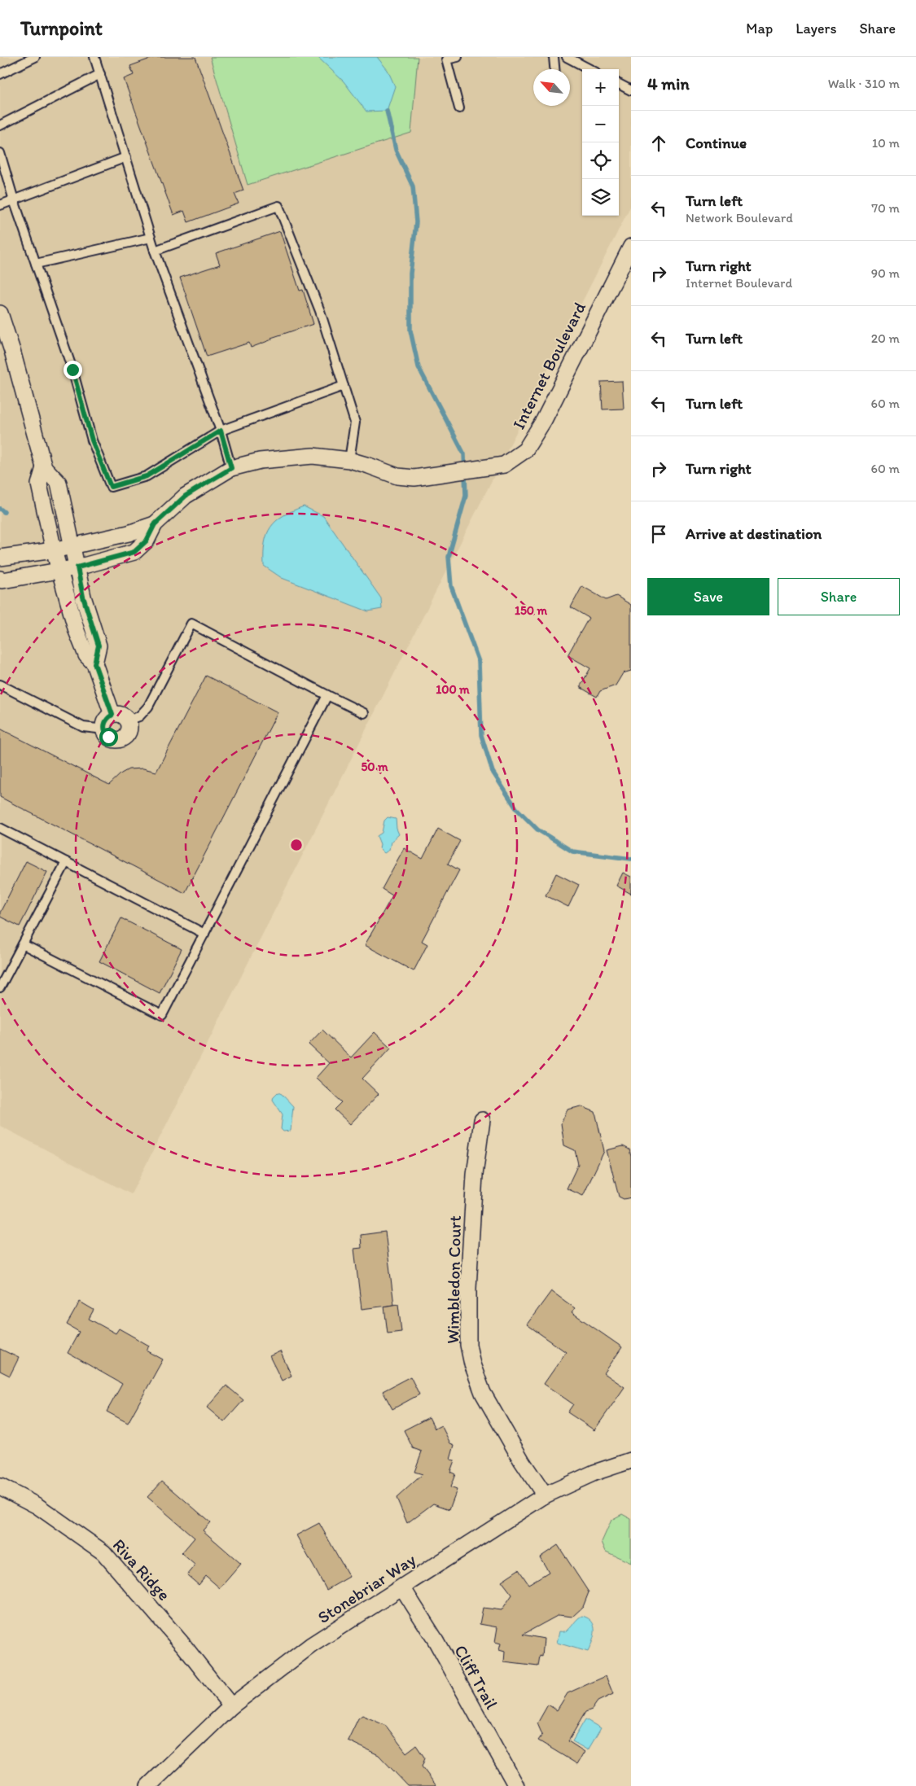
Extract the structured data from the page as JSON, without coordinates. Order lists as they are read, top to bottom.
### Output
{
  "streets": {
    "street": [
      "Internet Boulevard",
      "Wimbledon Court",
      "Riva Ridge",
      "Stonebriar Way",
      "Cliff Trail"
    ]
  },
  "crossings": [
    ["Wimbledon Court", "Stonebriar Way"],
    ["Riva Ridge", "Stonebriar Way"],
    ["Stonebriar Way", "Cliff Trail"]
  ],
  "north": "top left",
  "page": {
    "header": "Turnpoint",
    "nav": ["Map", "Layers", "Share"],
    "heading": ["4 min", "Walk · 310 m"],
    "map_buttons": ["+", "−"],
    "list": [
      ["Continue", "10 m"],
      ["Turn left", "Network Boulevard", "70 m"],
      ["Turn right", "Internet Boulevard", "90 m"],
      ["Turn left", "20 m"],
      ["Turn left", "60 m"],
      ["Turn right", "60 m"],
      "Arrive at destination"
    ],
    "buttons": ["Save", "Share"]
  },
  "rings": ["150 m", "100 m", "50 m"]
}
